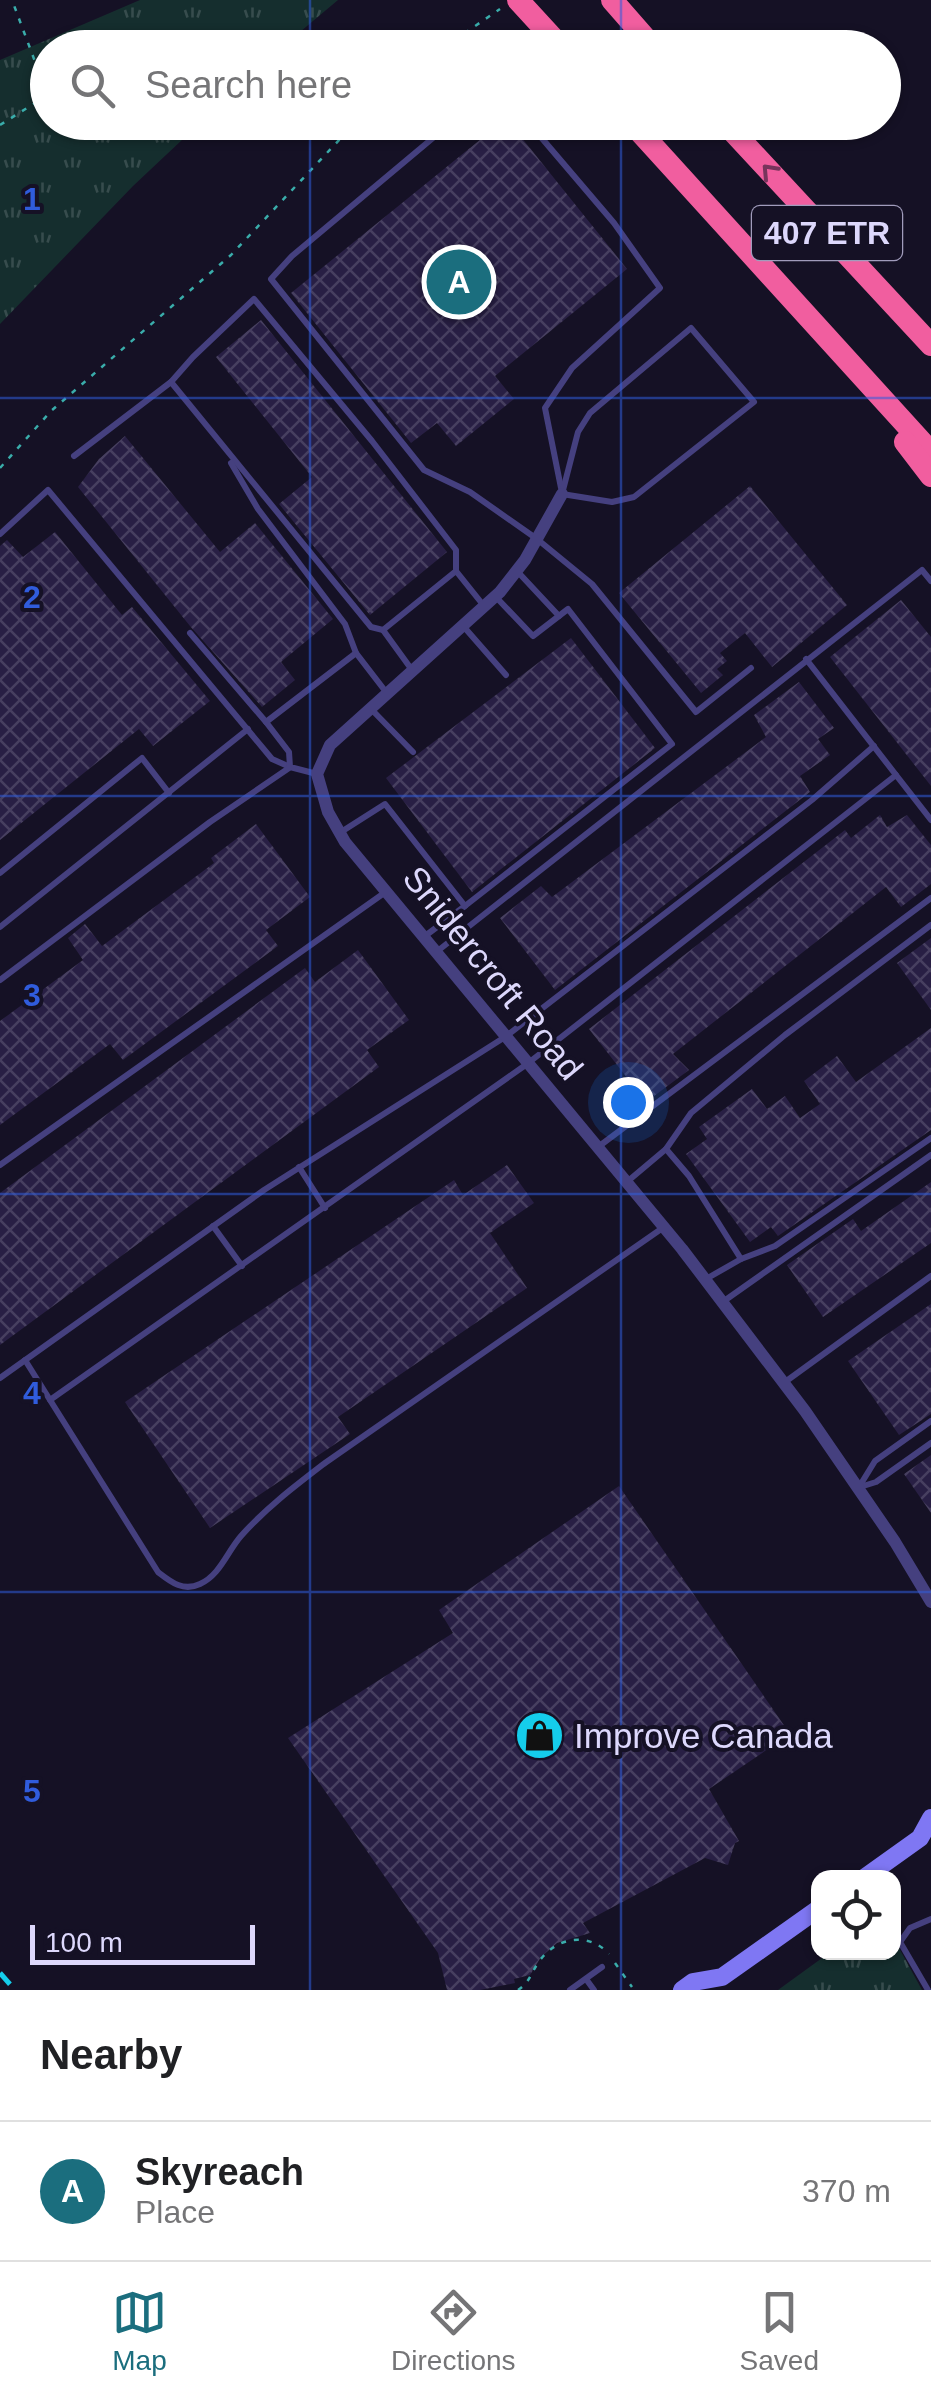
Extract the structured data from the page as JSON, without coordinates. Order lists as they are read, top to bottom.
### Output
{
  "streets": {
    "highway": ["407 ETR"],
    "street": ["Snidercroft Road"]
  },
  "places": {
    "shop": ["Improve Canada"]
  },
  "scale_bar": "100 m",
  "page": {
    "search": "Search here",
    "pins": "A",
    "scale": "100 m",
    "heading": "Nearby",
    "list": [
      {
        "mark": "A",
        "name": "Skyreach",
        "note": "Place",
        "value": "370 m"
      }
    ],
    "nav": ["Map", "Directions", "Saved"]
  },
  "grid": {
    "rows": [
      "1",
      "2",
      "3",
      "4",
      "5"
    ]
  }
}
